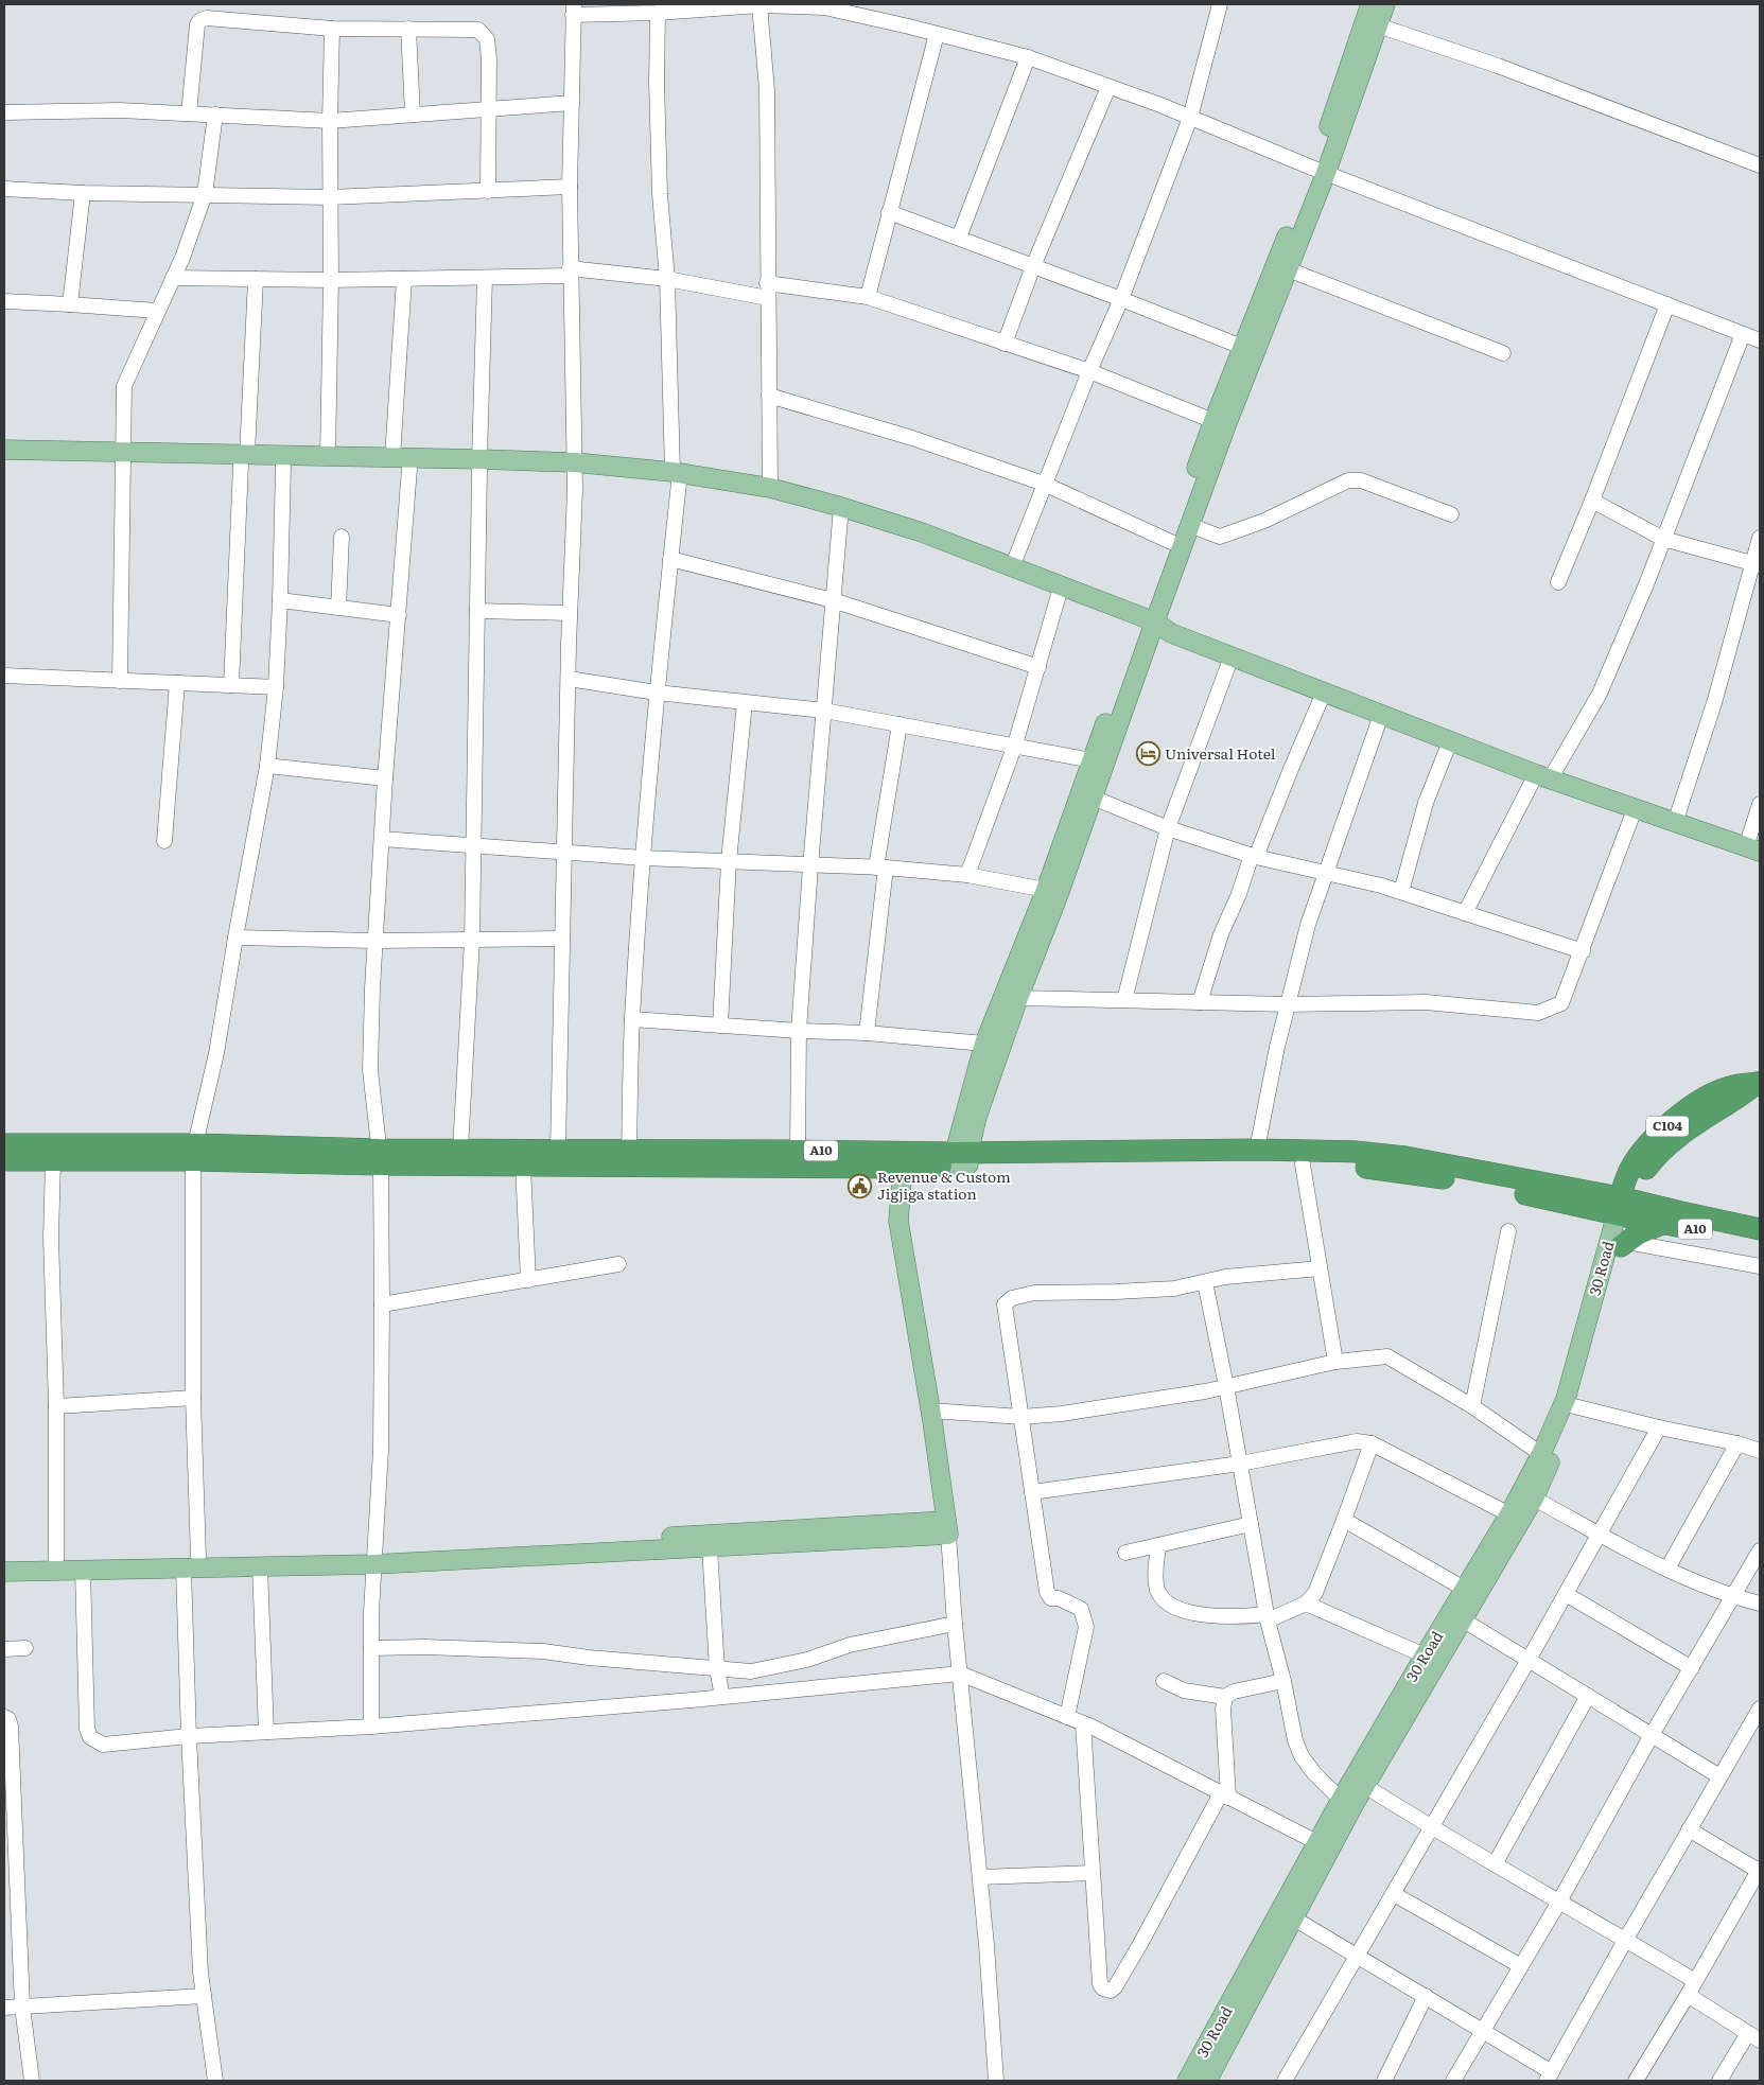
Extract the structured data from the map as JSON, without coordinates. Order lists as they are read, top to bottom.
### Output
{
  "streets": {
    "highway": ["C104", "A10"],
    "main road": ["30 Road"]
  },
  "crossings": [
    ["C104", "A10"],
    ["C104", "30 Road"],
    ["A10", "30 Road"]
  ],
  "places": {
    "hotel": ["Universal Hotel"],
    "public building": ["Revenue & Custom Jigjiga station"]
  }
}
